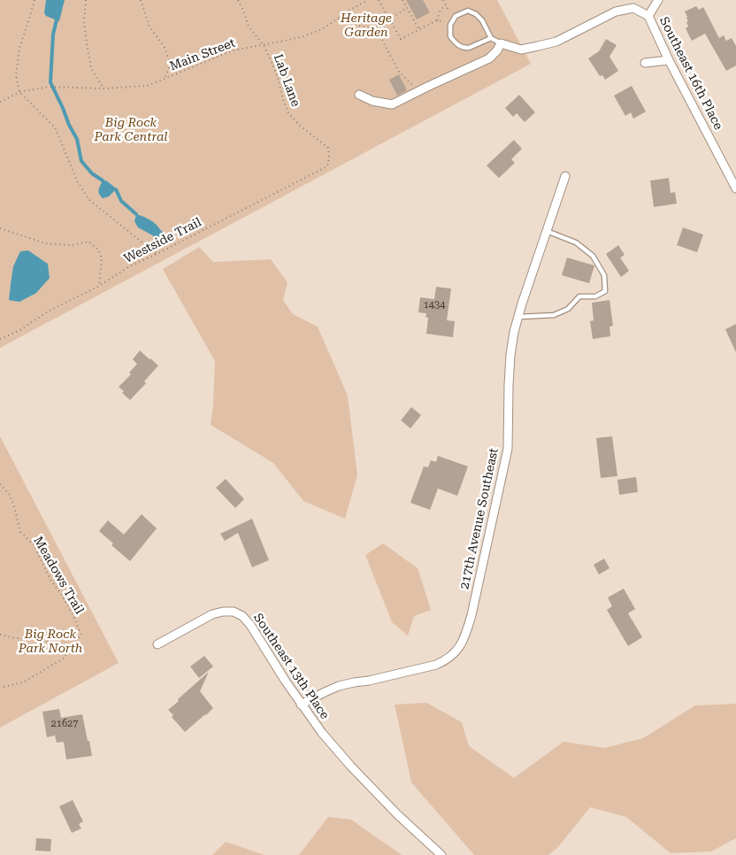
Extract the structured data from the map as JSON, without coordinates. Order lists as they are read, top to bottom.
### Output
{
  "streets": {
    "street": ["Southeast 16th Place", "217th Avenue Southeast", "Southeast 13th Place"],
    "path": [
      "Main Street",
      "Lab Lane",
      "Westside Trail",
      "Meadows Trail"
    ]
  },
  "crossings": [
    ["Main Street", "Lab Lane"],
    ["Lab Lane", "Westside Trail"],
    ["217th Avenue Southeast", "Southeast 13th Place"]
  ],
  "parks": ["Heritage Garden", "Big Rock Park Central", "Big Rock Park North"],
  "house_numbers": ["1434", "21627"]
}
